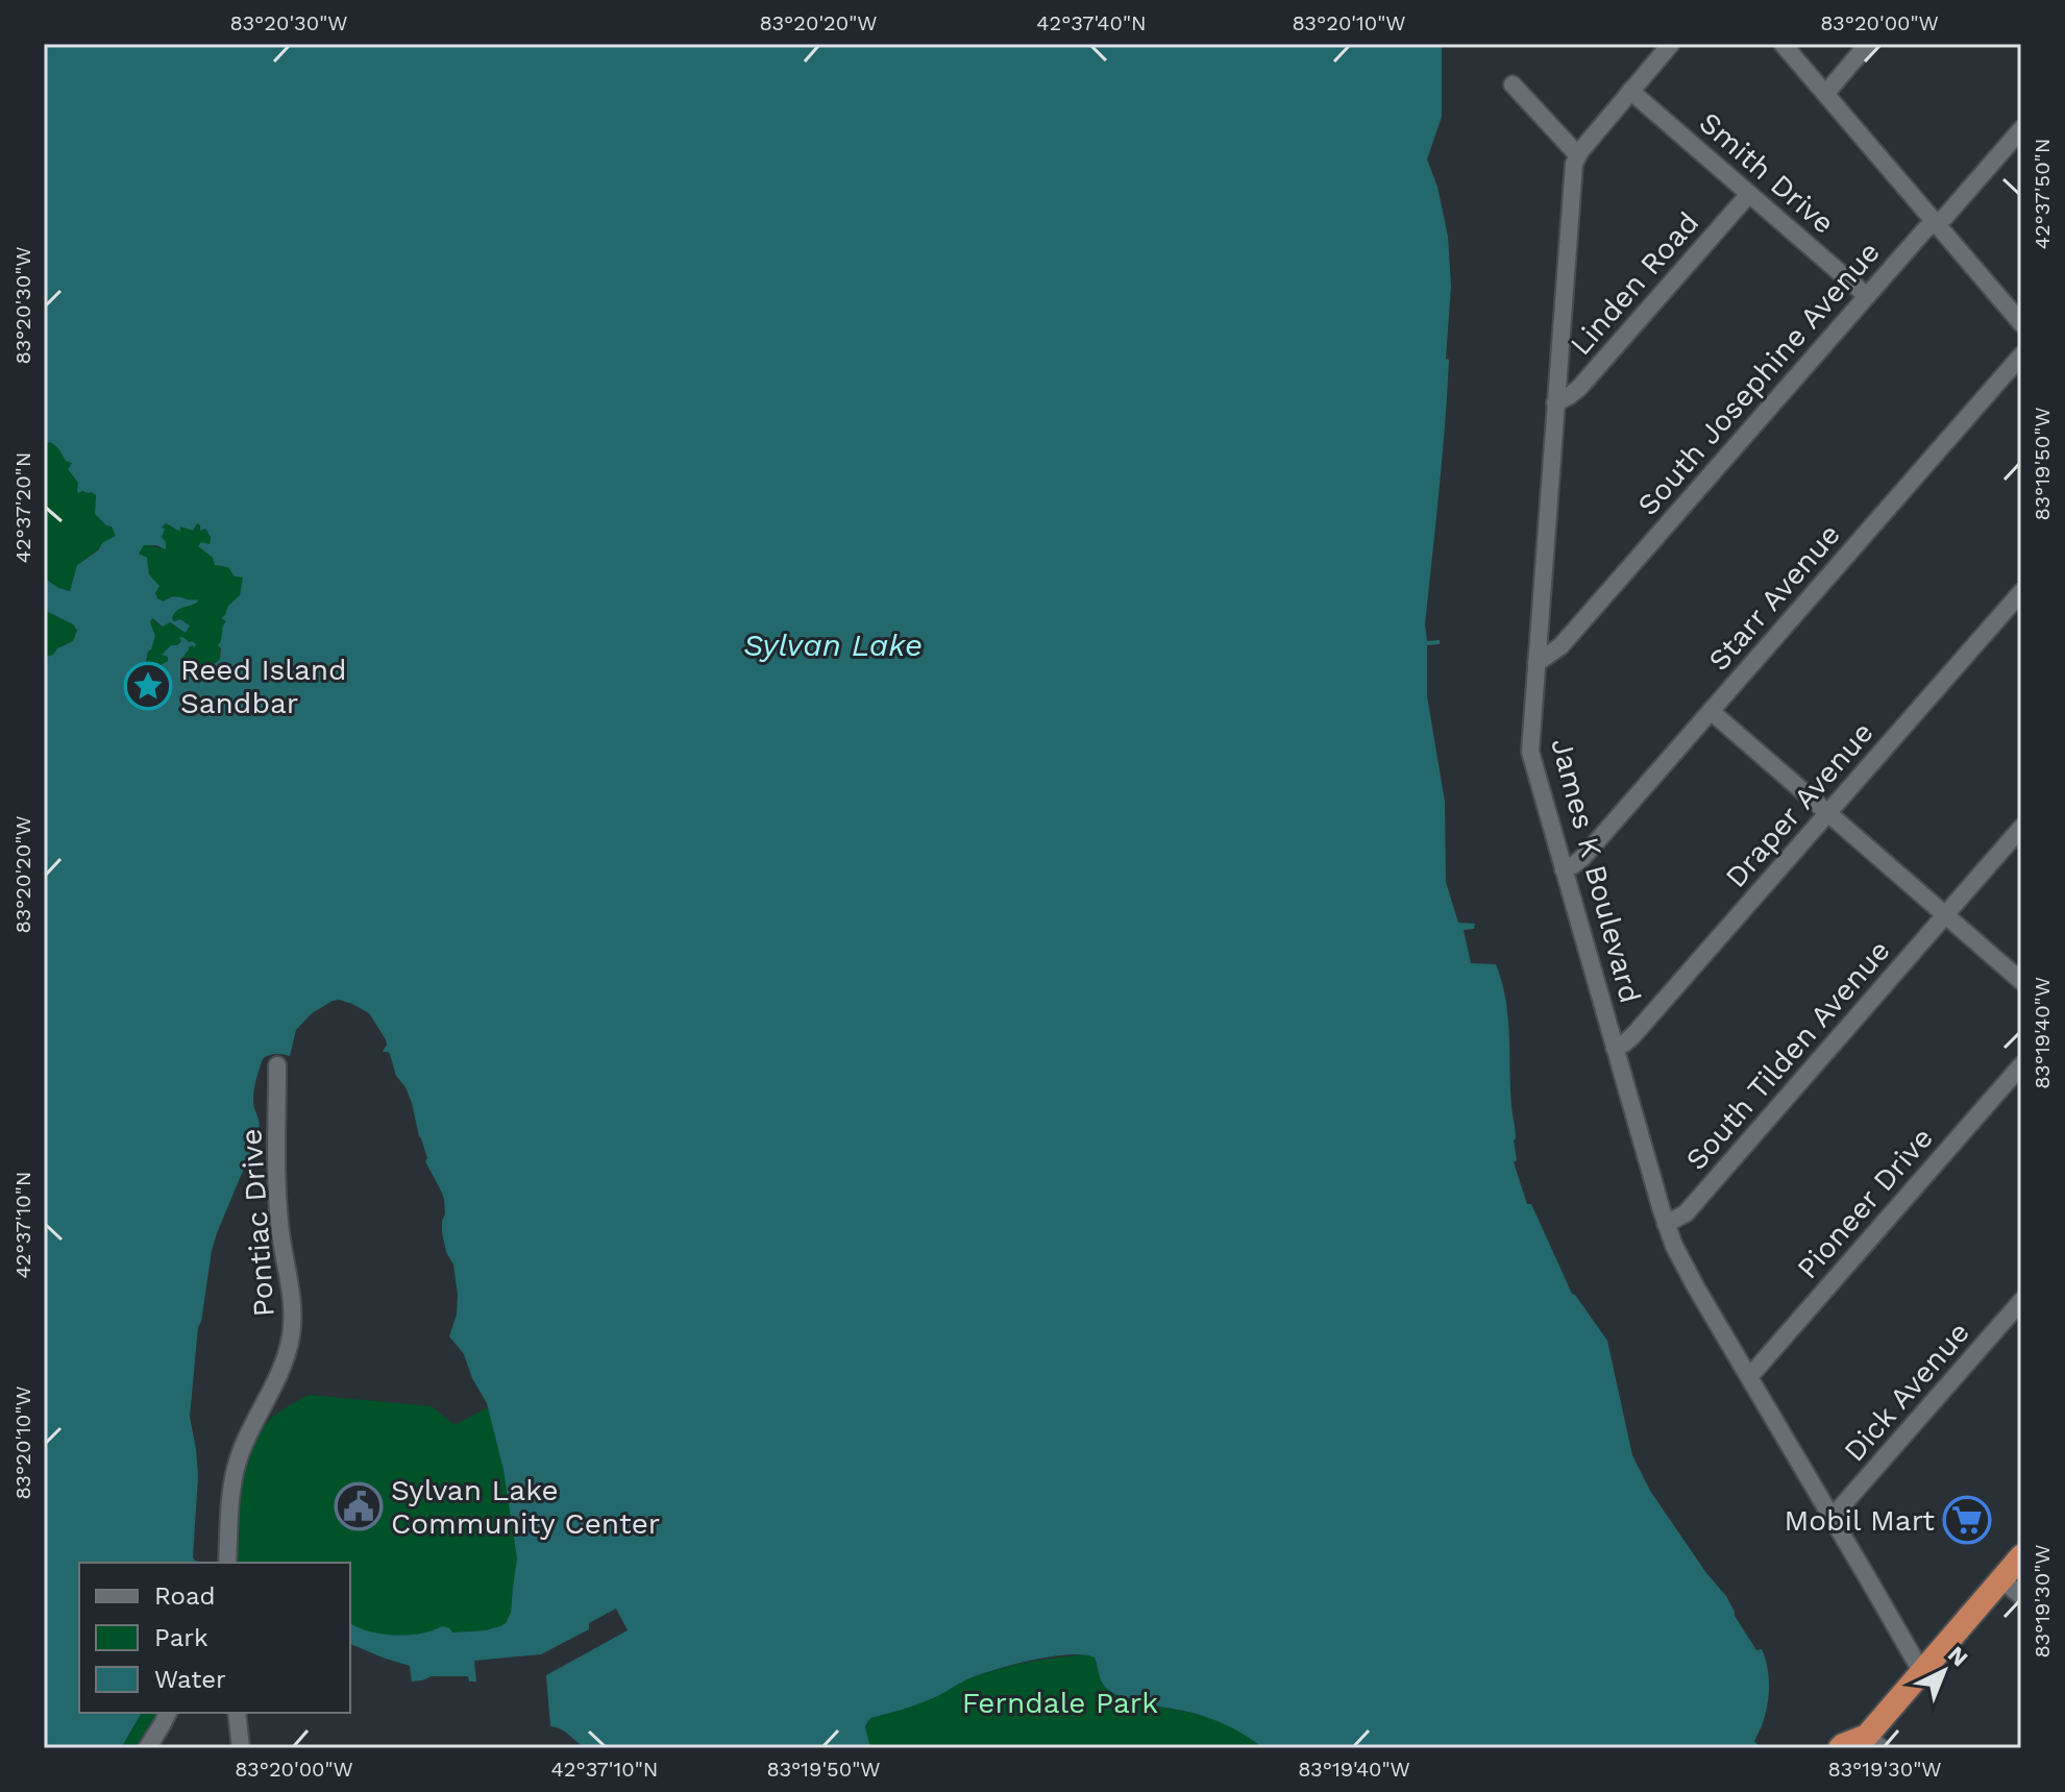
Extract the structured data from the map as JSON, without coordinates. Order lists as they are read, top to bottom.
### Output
{
  "streets": {
    "street": [
      "Smith Drive",
      "Linden Road",
      "South Josephine Avenue",
      "Starr Avenue",
      "Draper Avenue",
      "James K Boulevard",
      "South Tilden Avenue",
      "Pioneer Drive",
      "Pontiac Drive",
      "Dick Avenue"
    ]
  },
  "crossings": [
    ["Smith Drive", "Linden Road"],
    ["Smith Drive", "South Josephine Avenue"],
    ["Linden Road", "James K Boulevard"],
    ["South Josephine Avenue", "James K Boulevard"],
    ["Starr Avenue", "James K Boulevard"],
    ["Draper Avenue", "James K Boulevard"],
    ["James K Boulevard", "South Tilden Avenue"],
    ["James K Boulevard", "Pioneer Drive"],
    ["James K Boulevard", "Dick Avenue"]
  ],
  "water": ["Sylvan Lake"],
  "parks": ["Ferndale Park"],
  "places": {
    "place": ["Reed Island Sandbar"],
    "public building": ["Sylvan Lake Community Center"],
    "supermarket": ["Mobil Mart"]
  },
  "legend": ["Road", "Park", "Water"],
  "north": "top right",
  "coordinates": [
    "83°20'30\"W",
    "83°20'20\"W",
    "42°37'40\"N",
    "83°20'10\"W",
    "83°20'00\"W",
    "42°37'50\"N",
    "83°19'50\"W",
    "42°37'20\"N",
    "83°19'40\"W",
    "42°37'10\"N",
    "83°19'30\"W"
  ]
}
